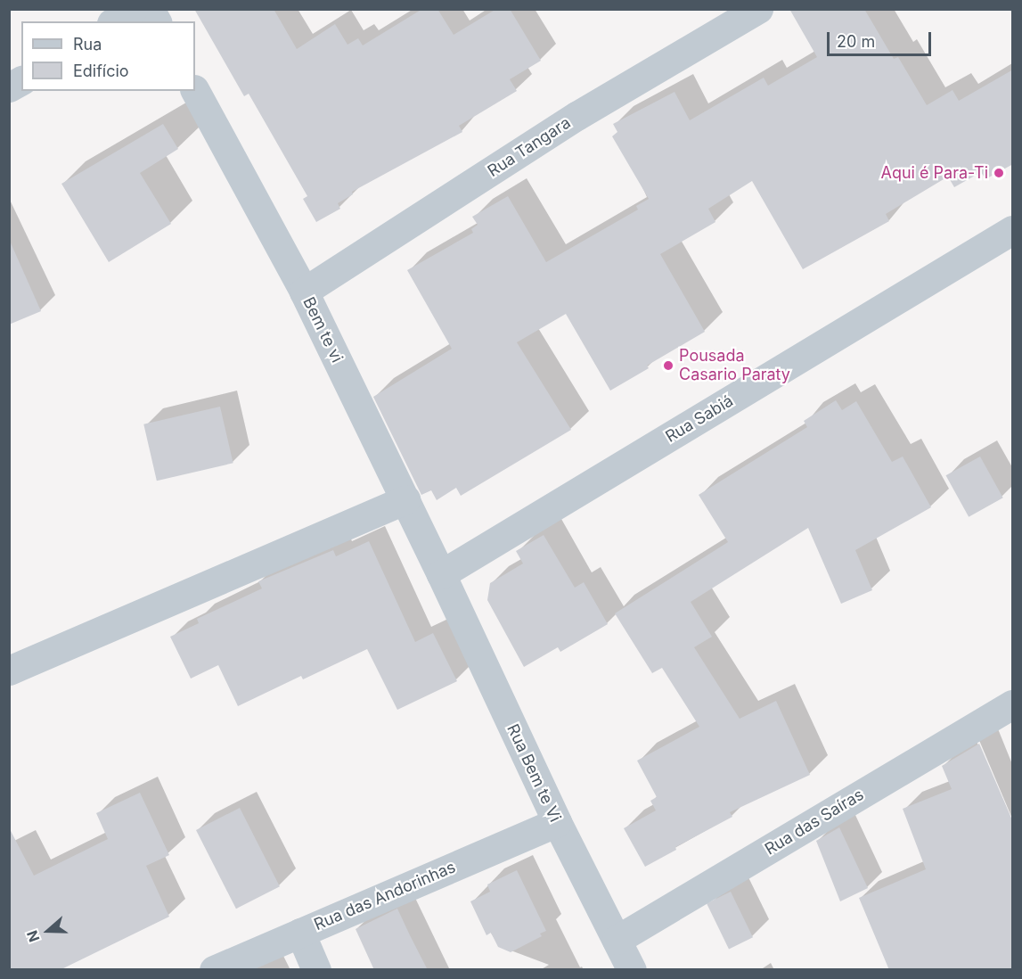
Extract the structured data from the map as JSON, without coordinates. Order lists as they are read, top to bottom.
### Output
{
  "streets": {
    "street": [
      "Rua Tangara",
      "Bem te vi",
      "Rua Sabiá",
      "Rua Bem te Vi",
      "Rua das Saíras",
      "Rua das Andorinhas"
    ]
  },
  "crossings": [
    ["Rua Tangara", "Bem te vi"],
    ["Bem te vi", "Rua Sabiá"],
    ["Bem te vi", "Rua Bem te Vi"],
    ["Rua Sabiá", "Rua Bem te Vi"],
    ["Rua Bem te Vi", "Rua das Saíras"],
    ["Rua Bem te Vi", "Rua das Andorinhas"]
  ],
  "places": ["Aqui é Para-Ti", "Pousada Casario Paraty"],
  "legend": ["Rua", "Edifício"],
  "scale_bar": "20 m",
  "north": "left"
}
